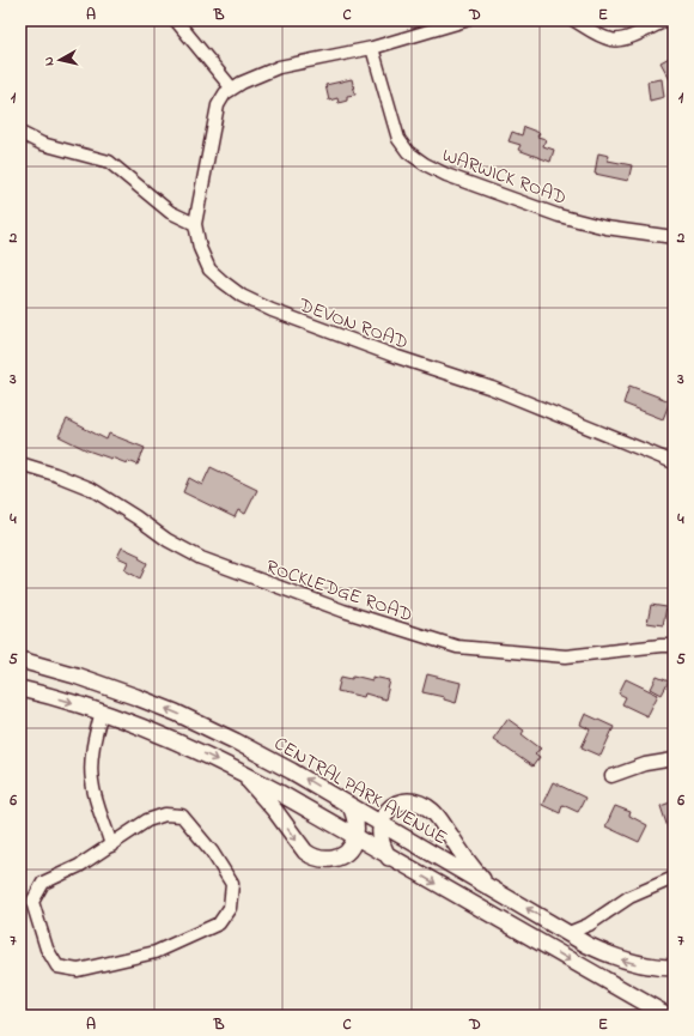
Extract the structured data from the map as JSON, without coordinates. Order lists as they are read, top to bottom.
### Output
{
  "streets": {
    "main road": ["CENTRAL PARK AVENUE"],
    "street": ["WARWICK ROAD", "DEVON ROAD", "ROCKLEDGE ROAD"]
  },
  "north": "left",
  "grid": {
    "columns": [
      "A",
      "B",
      "C",
      "D",
      "E"
    ],
    "rows": [
      "1",
      "2",
      "3",
      "4",
      "5",
      "6",
      "7"
    ]
  }
}
